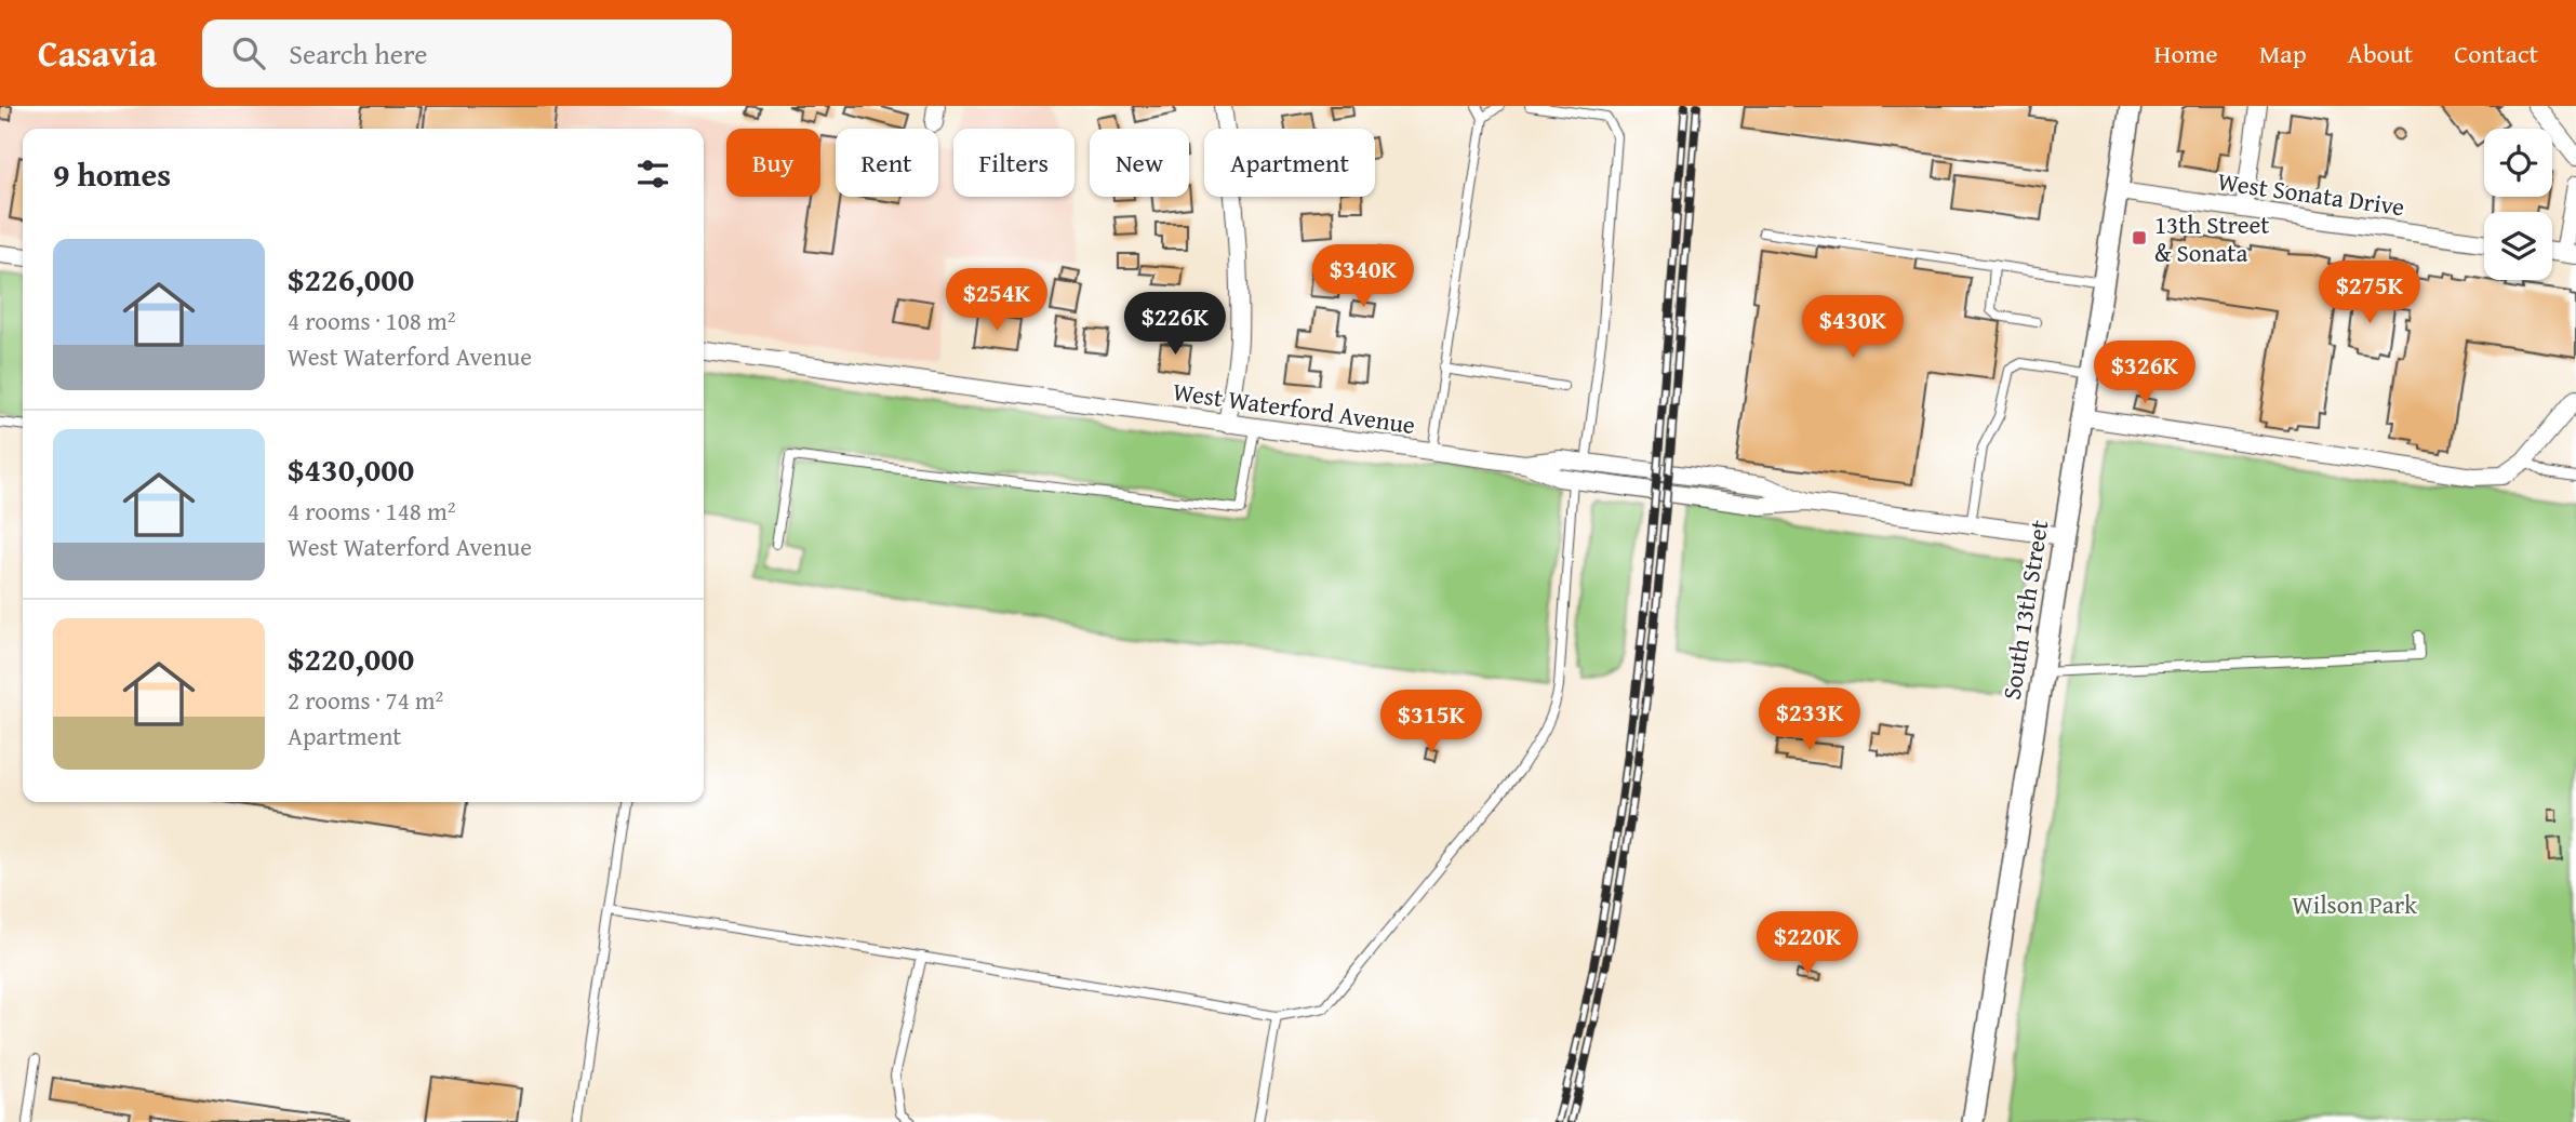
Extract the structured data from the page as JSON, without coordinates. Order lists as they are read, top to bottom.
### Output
{
  "streets": {
    "street": ["West Sonata Drive", "West Waterford Avenue", "South 13th Street"]
  },
  "crossings": [
    ["West Sonata Drive", "South 13th Street"],
    ["West Waterford Avenue", "South 13th Street"]
  ],
  "parks": ["Wilson Park"],
  "places": {
    "transit": ["13th Street & Sonata"]
  },
  "page": {
    "header": "Casavia",
    "search": "Search here",
    "nav": [
      "Home",
      "Map",
      "About",
      "Contact"
    ],
    "chip": [
      "Buy",
      "Rent",
      "Filters",
      "New",
      "Apartment"
    ],
    "heading": "9 homes",
    "list": [
      {
        "name": "$226,000",
        "note": "4 rooms · 108 m² · West Waterford Avenue"
      },
      {
        "name": "$430,000",
        "note": "4 rooms · 148 m² · West Waterford Avenue"
      },
      {
        "name": "$220,000",
        "note": "2 rooms · 74 m² · Apartment"
      }
    ],
    "price": [
      "$340K",
      "$275K",
      "$254K",
      "$226K",
      "$430K",
      "$326K",
      "$233K",
      "$315K",
      "$220K"
    ]
  }
}
